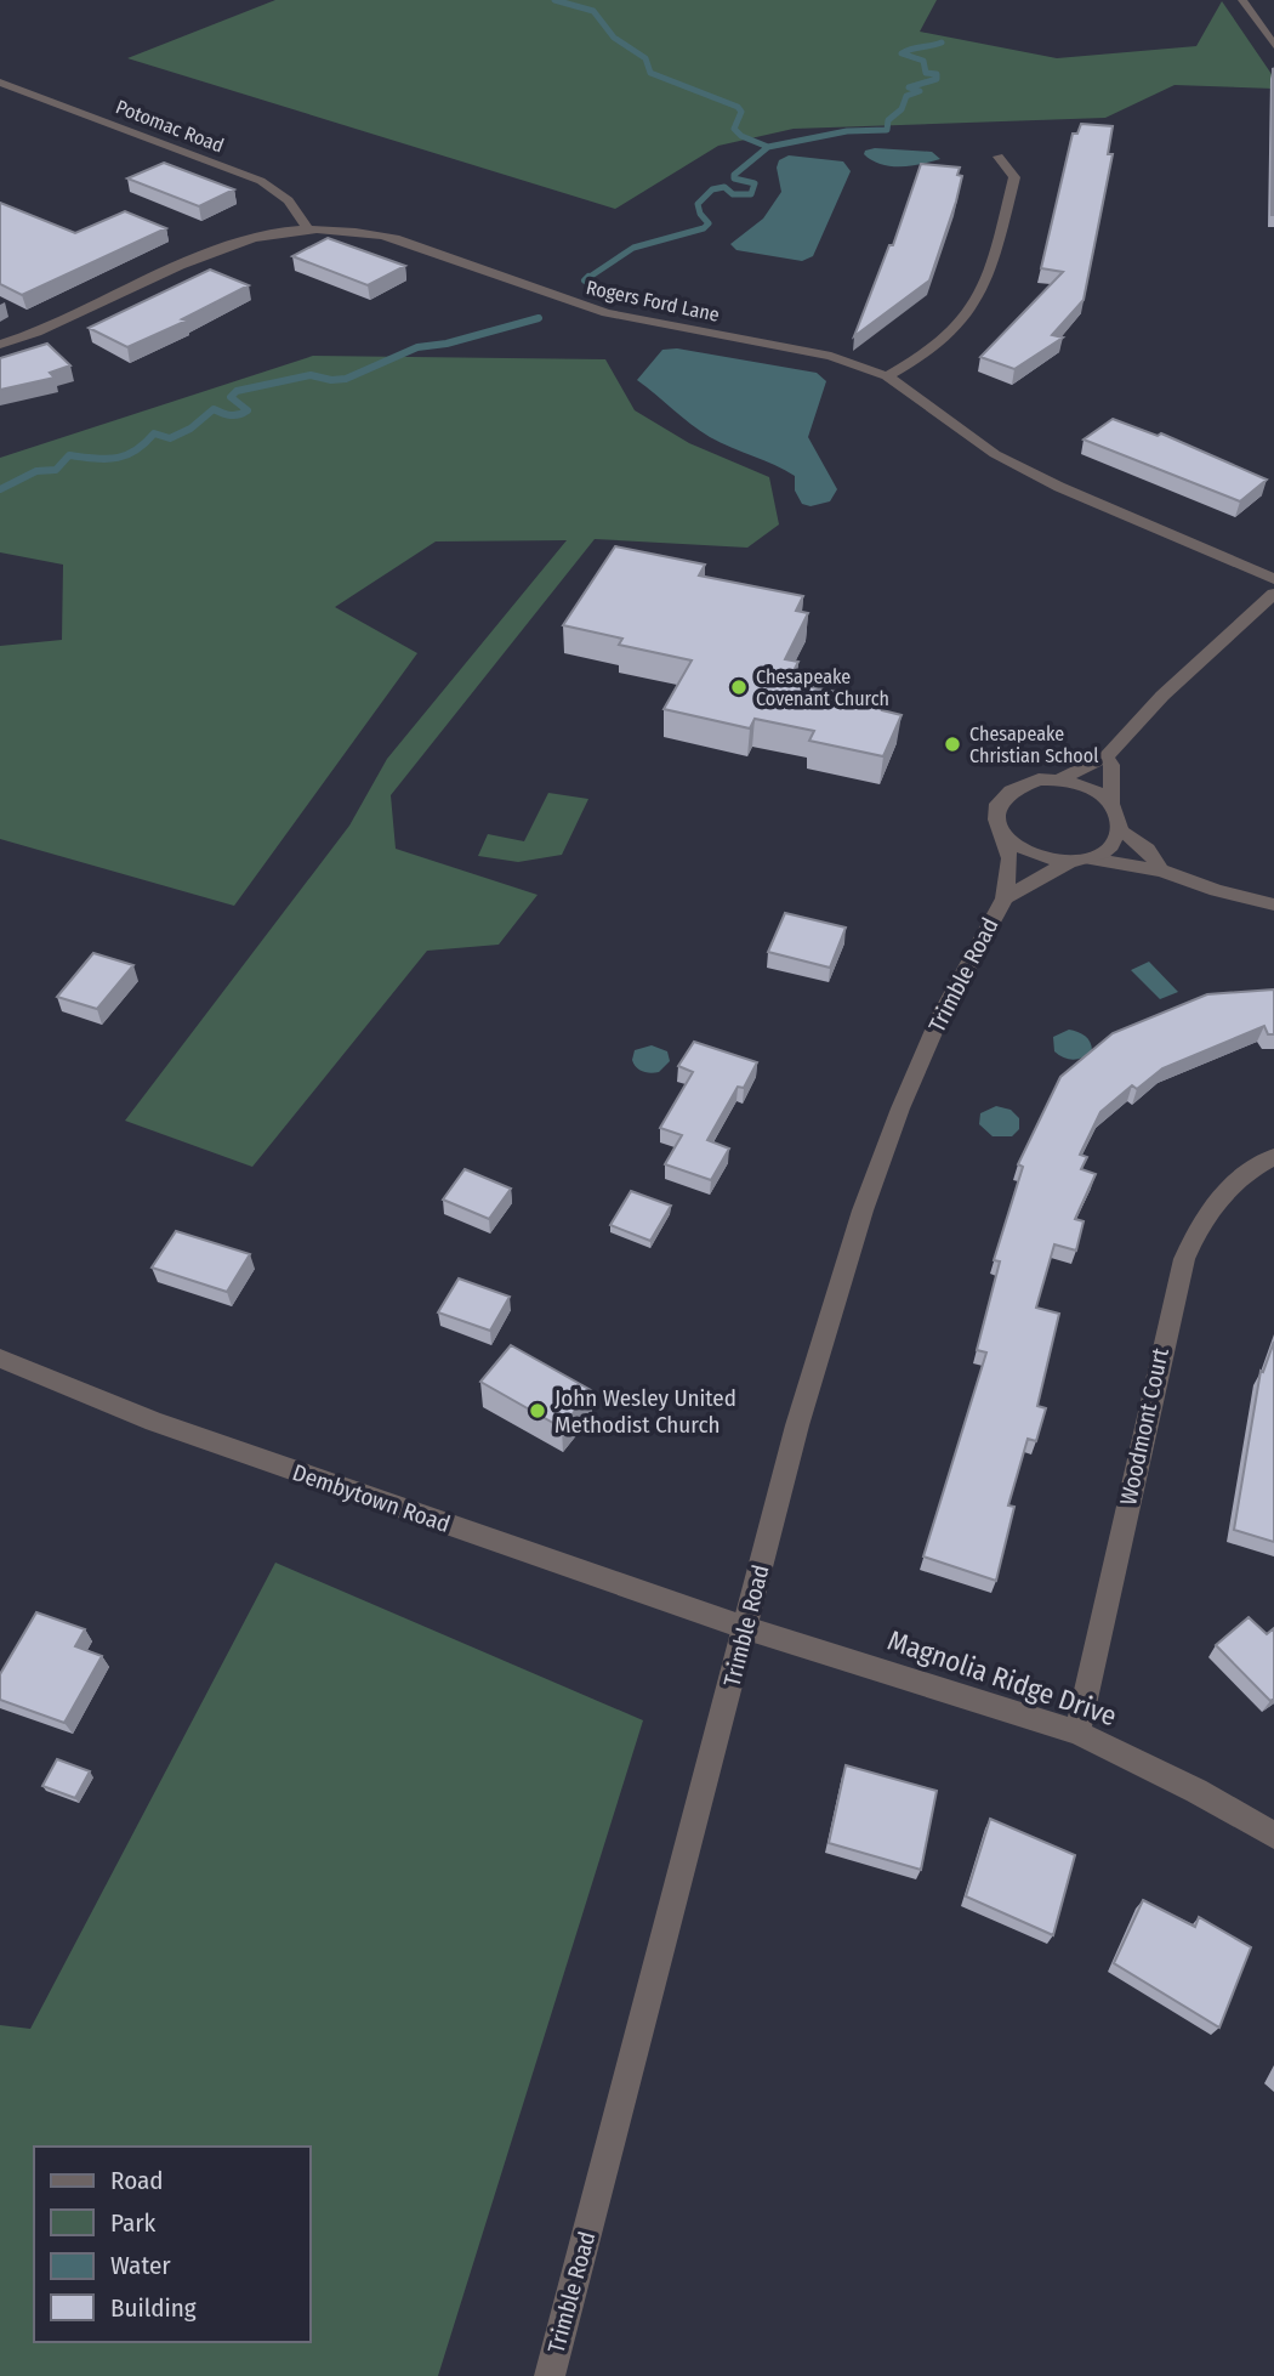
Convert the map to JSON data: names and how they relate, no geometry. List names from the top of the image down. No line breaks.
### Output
{"streets":{"street":["Potomac Road","Rogers Ford Lane","Trimble Road","Woodmont Court","Dembytown Road","Magnolia Ridge Drive"]},"crossings":[["Potomac Road","Rogers Ford Lane"],["Trimble Road","Dembytown Road"],["Trimble Road","Magnolia Ridge Drive"],["Woodmont Court","Magnolia Ridge Drive"],["Dembytown Road","Magnolia Ridge Drive"]],"places":["Chesapeake Covenant Church","Chesapeake Christian School","John Wesley United Methodist Church"],"legend":["Road","Park","Water","Building"]}
